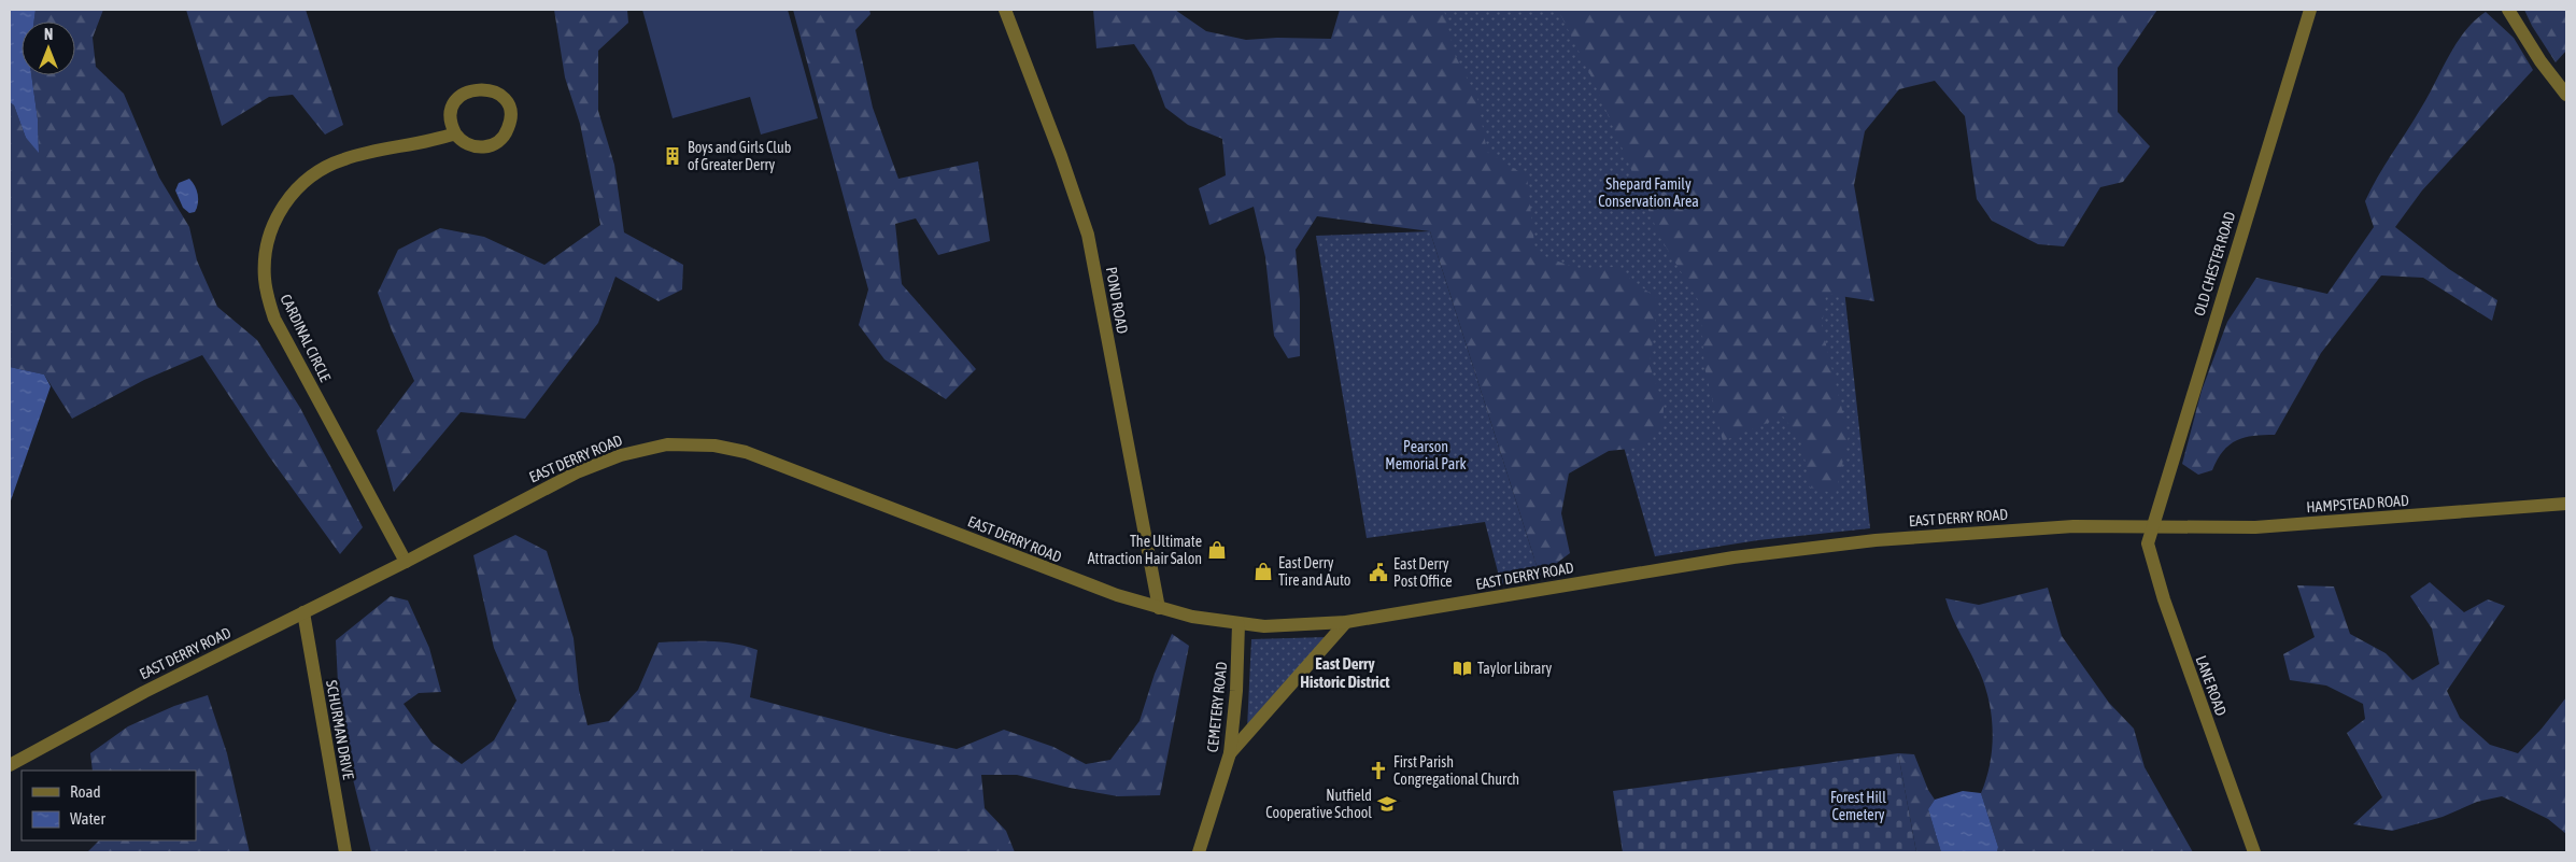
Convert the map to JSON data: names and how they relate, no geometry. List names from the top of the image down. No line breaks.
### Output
{"streets":{"street":["OLD CHESTER ROAD","POND ROAD","CARDINAL CIRCLE","EAST DERRY ROAD","HAMPSTEAD ROAD","LANE ROAD","CEMETERY ROAD","SCHURMAN DRIVE"]},"crossings":[["OLD CHESTER ROAD","EAST DERRY ROAD"],["OLD CHESTER ROAD","HAMPSTEAD ROAD"],["OLD CHESTER ROAD","LANE ROAD"],["POND ROAD","EAST DERRY ROAD"],["CARDINAL CIRCLE","EAST DERRY ROAD"],["EAST DERRY ROAD","HAMPSTEAD ROAD"],["EAST DERRY ROAD","LANE ROAD"],["EAST DERRY ROAD","CEMETERY ROAD"],["EAST DERRY ROAD","SCHURMAN DRIVE"],["HAMPSTEAD ROAD","LANE ROAD"]],"districts":["East Derry Historic District"],"parks":["Shepard Family Conservation Area","Pearson Memorial Park","Forest Hill Cemetery"],"places":{"building":["Boys and Girls Club of Greater Derry"],"shop":["The Ultimate Attraction Hair Salon","East Derry Tire and Auto"],"public building":["East Derry Post Office"],"library":["Taylor Library"],"church":["First Parish Congregational Church"],"school or university":["Nutfield Cooperative School"]},"legend":["Road","Water"],"north":"top"}
